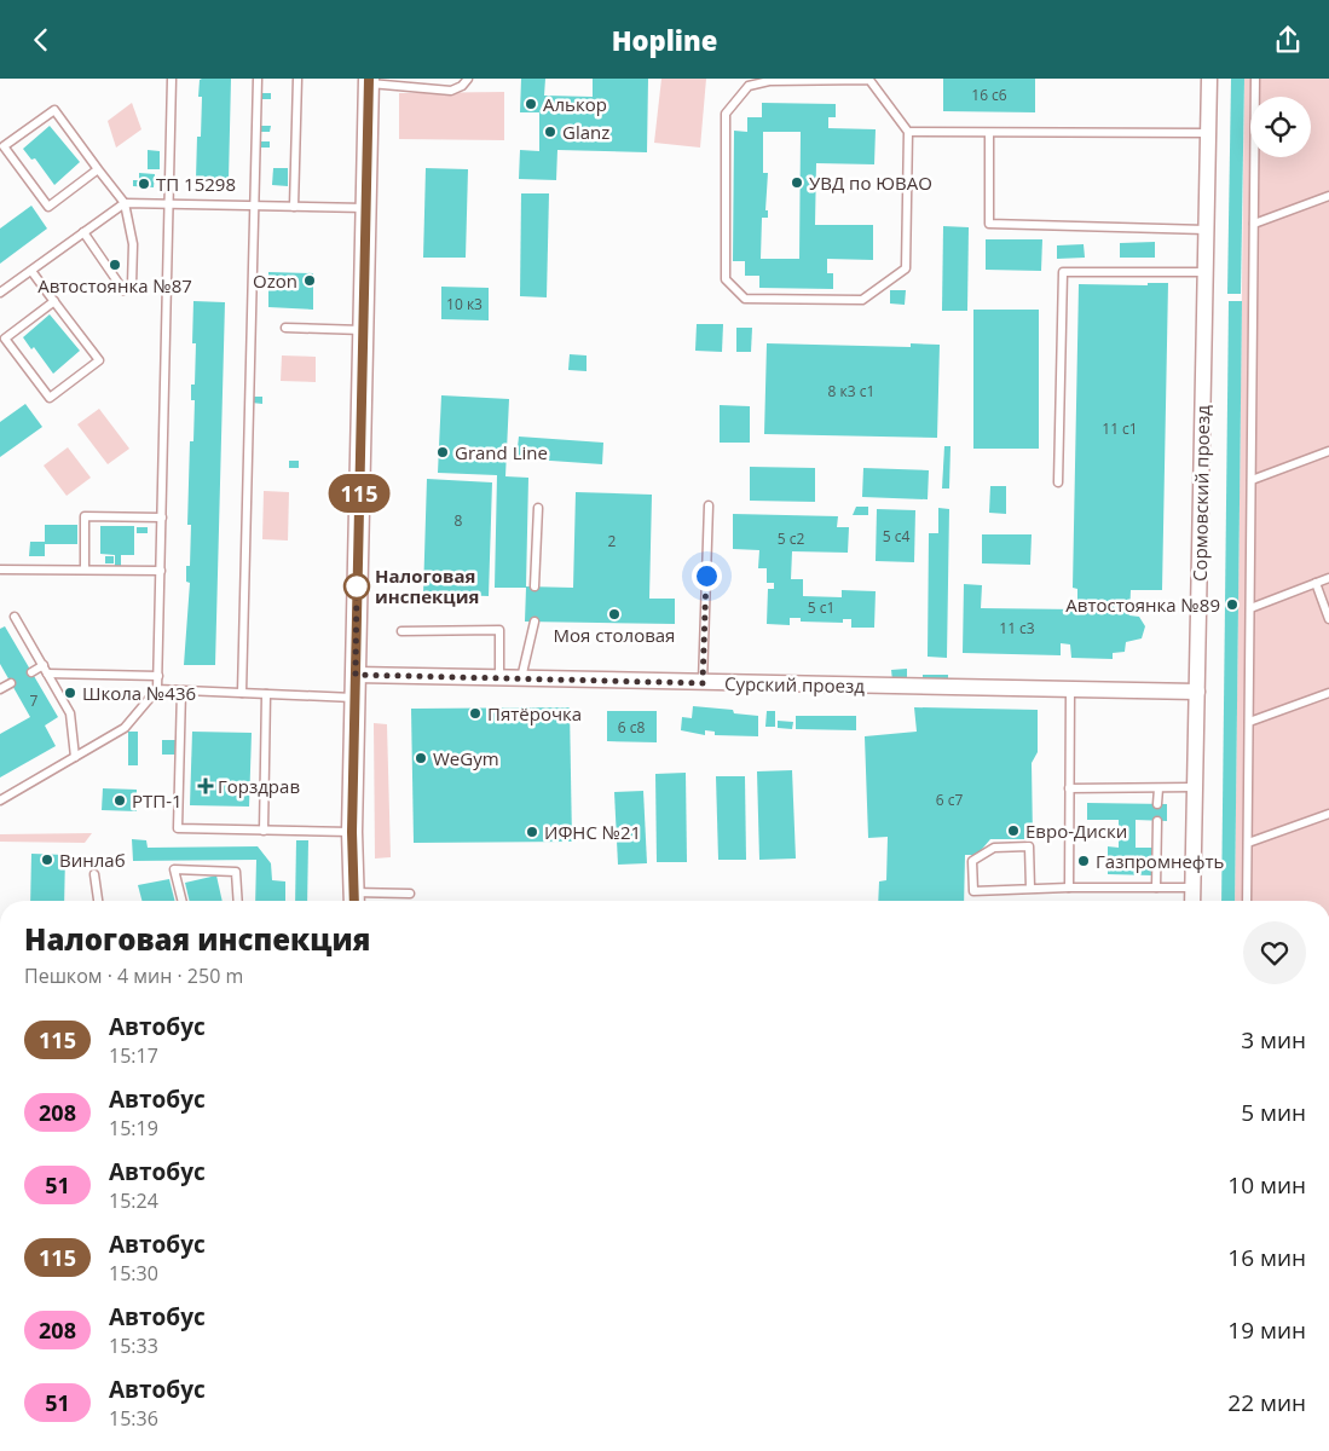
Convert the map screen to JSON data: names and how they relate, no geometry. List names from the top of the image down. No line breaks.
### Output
{"streets":{"street":["Сормовский проезд","Сурский проезд"]},"crossings":[["Сормовский проезд","Сурский проезд"]],"places":{"other":["Алькор","Glanz","УВД по ЮВАО","ТП 15298","Автостоянка №87","Ozon","Grand Line","Налоговая инспекция","Автостоянка №89","Моя столовая","Школа №436","Пятёрочка","WeGym","РТП-1","Евро-Диски","ИФНС №21","Винлаб","Газпромнефть"],"health":["Горздрав"]},"lines":["bus line 115"],"house_numbers":["16 с6","10 к3","8 к3 с1","11 с1","8","5 с4","5 с2","2","5 с1","11 с3","7","6 с8","6 с7"],"page":{"header":"Hopline","on_map":"115","heading":["Налоговая инспекция","Пешком · 4 мин · 250 m"],"list":[{"mark":"115","name":"Автобус","note":"15:17","value":"3 мин"},{"mark":"208","name":"Автобус","note":"15:19","value":"5 мин"},{"mark":"51","name":"Автобус","note":"15:24","value":"10 мин"},{"mark":"115","name":"Автобус","note":"15:30","value":"16 мин"},{"mark":"208","name":"Автобус","note":"15:33","value":"19 мин"},{"mark":"51","name":"Автобус","note":"15:36","value":"22 мин"}]}}
